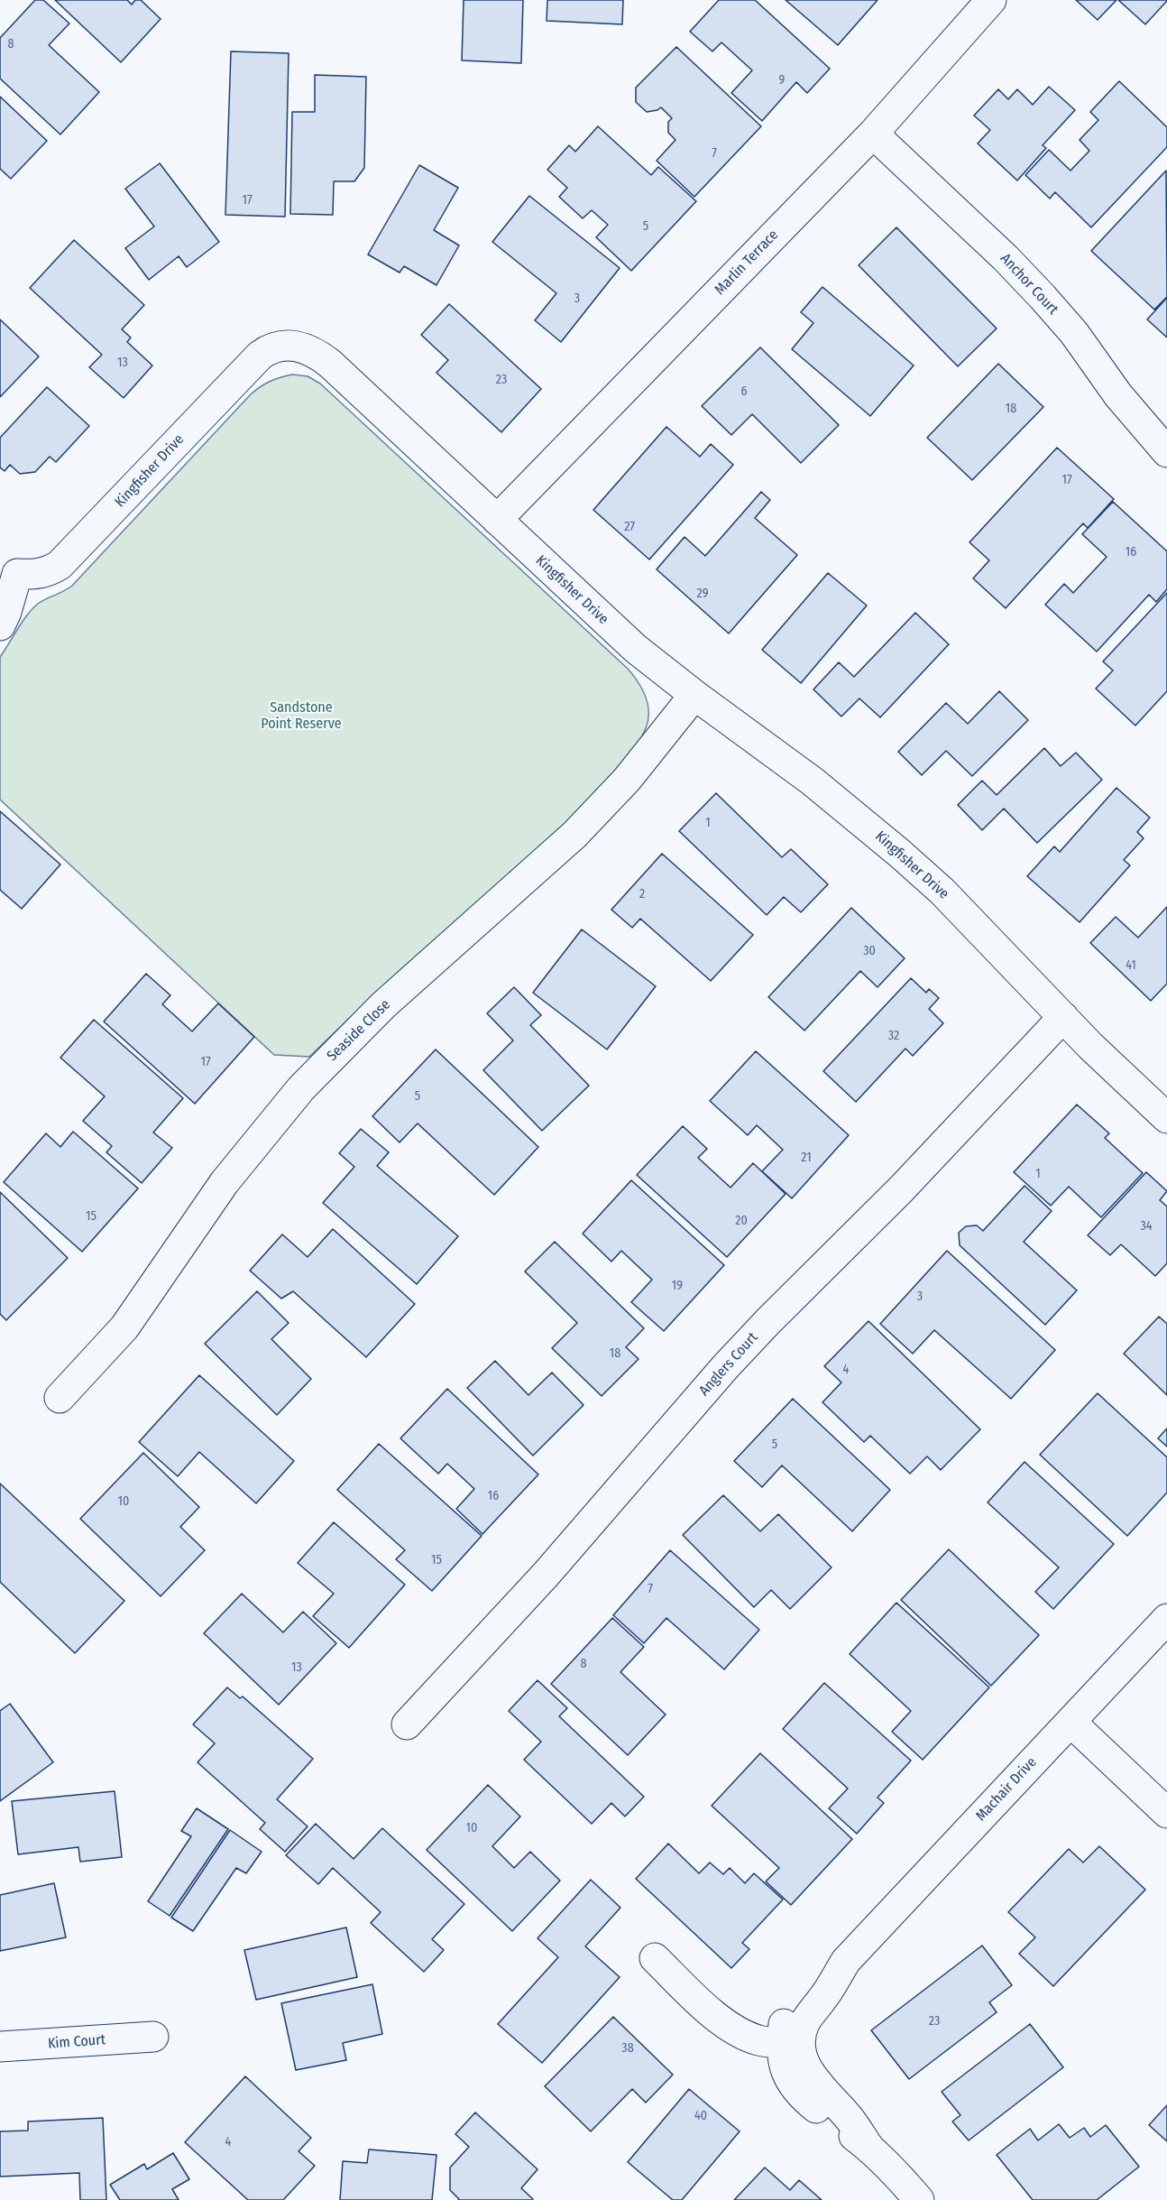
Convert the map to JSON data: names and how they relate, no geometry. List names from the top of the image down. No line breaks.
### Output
{"streets":{"street":["Marlin Terrace","Anchor Court","Kingfisher Drive","Seaside Close","Anglers Court","Machair Drive","Kim Court"]},"crossings":[["Marlin Terrace","Anchor Court"],["Marlin Terrace","Kingfisher Drive"],["Kingfisher Drive","Seaside Close"],["Kingfisher Drive","Anglers Court"]],"parks":["Sandstone Point Reserve"],"house_numbers":["8","9","7","17","5","3","13","23","6","18","17","27","16","29","1","2","30","41","32","17","5","21","1","15","20","34","19","3","18","4","5","16","10","15","7","8","13","10","23","38","40","4"]}
